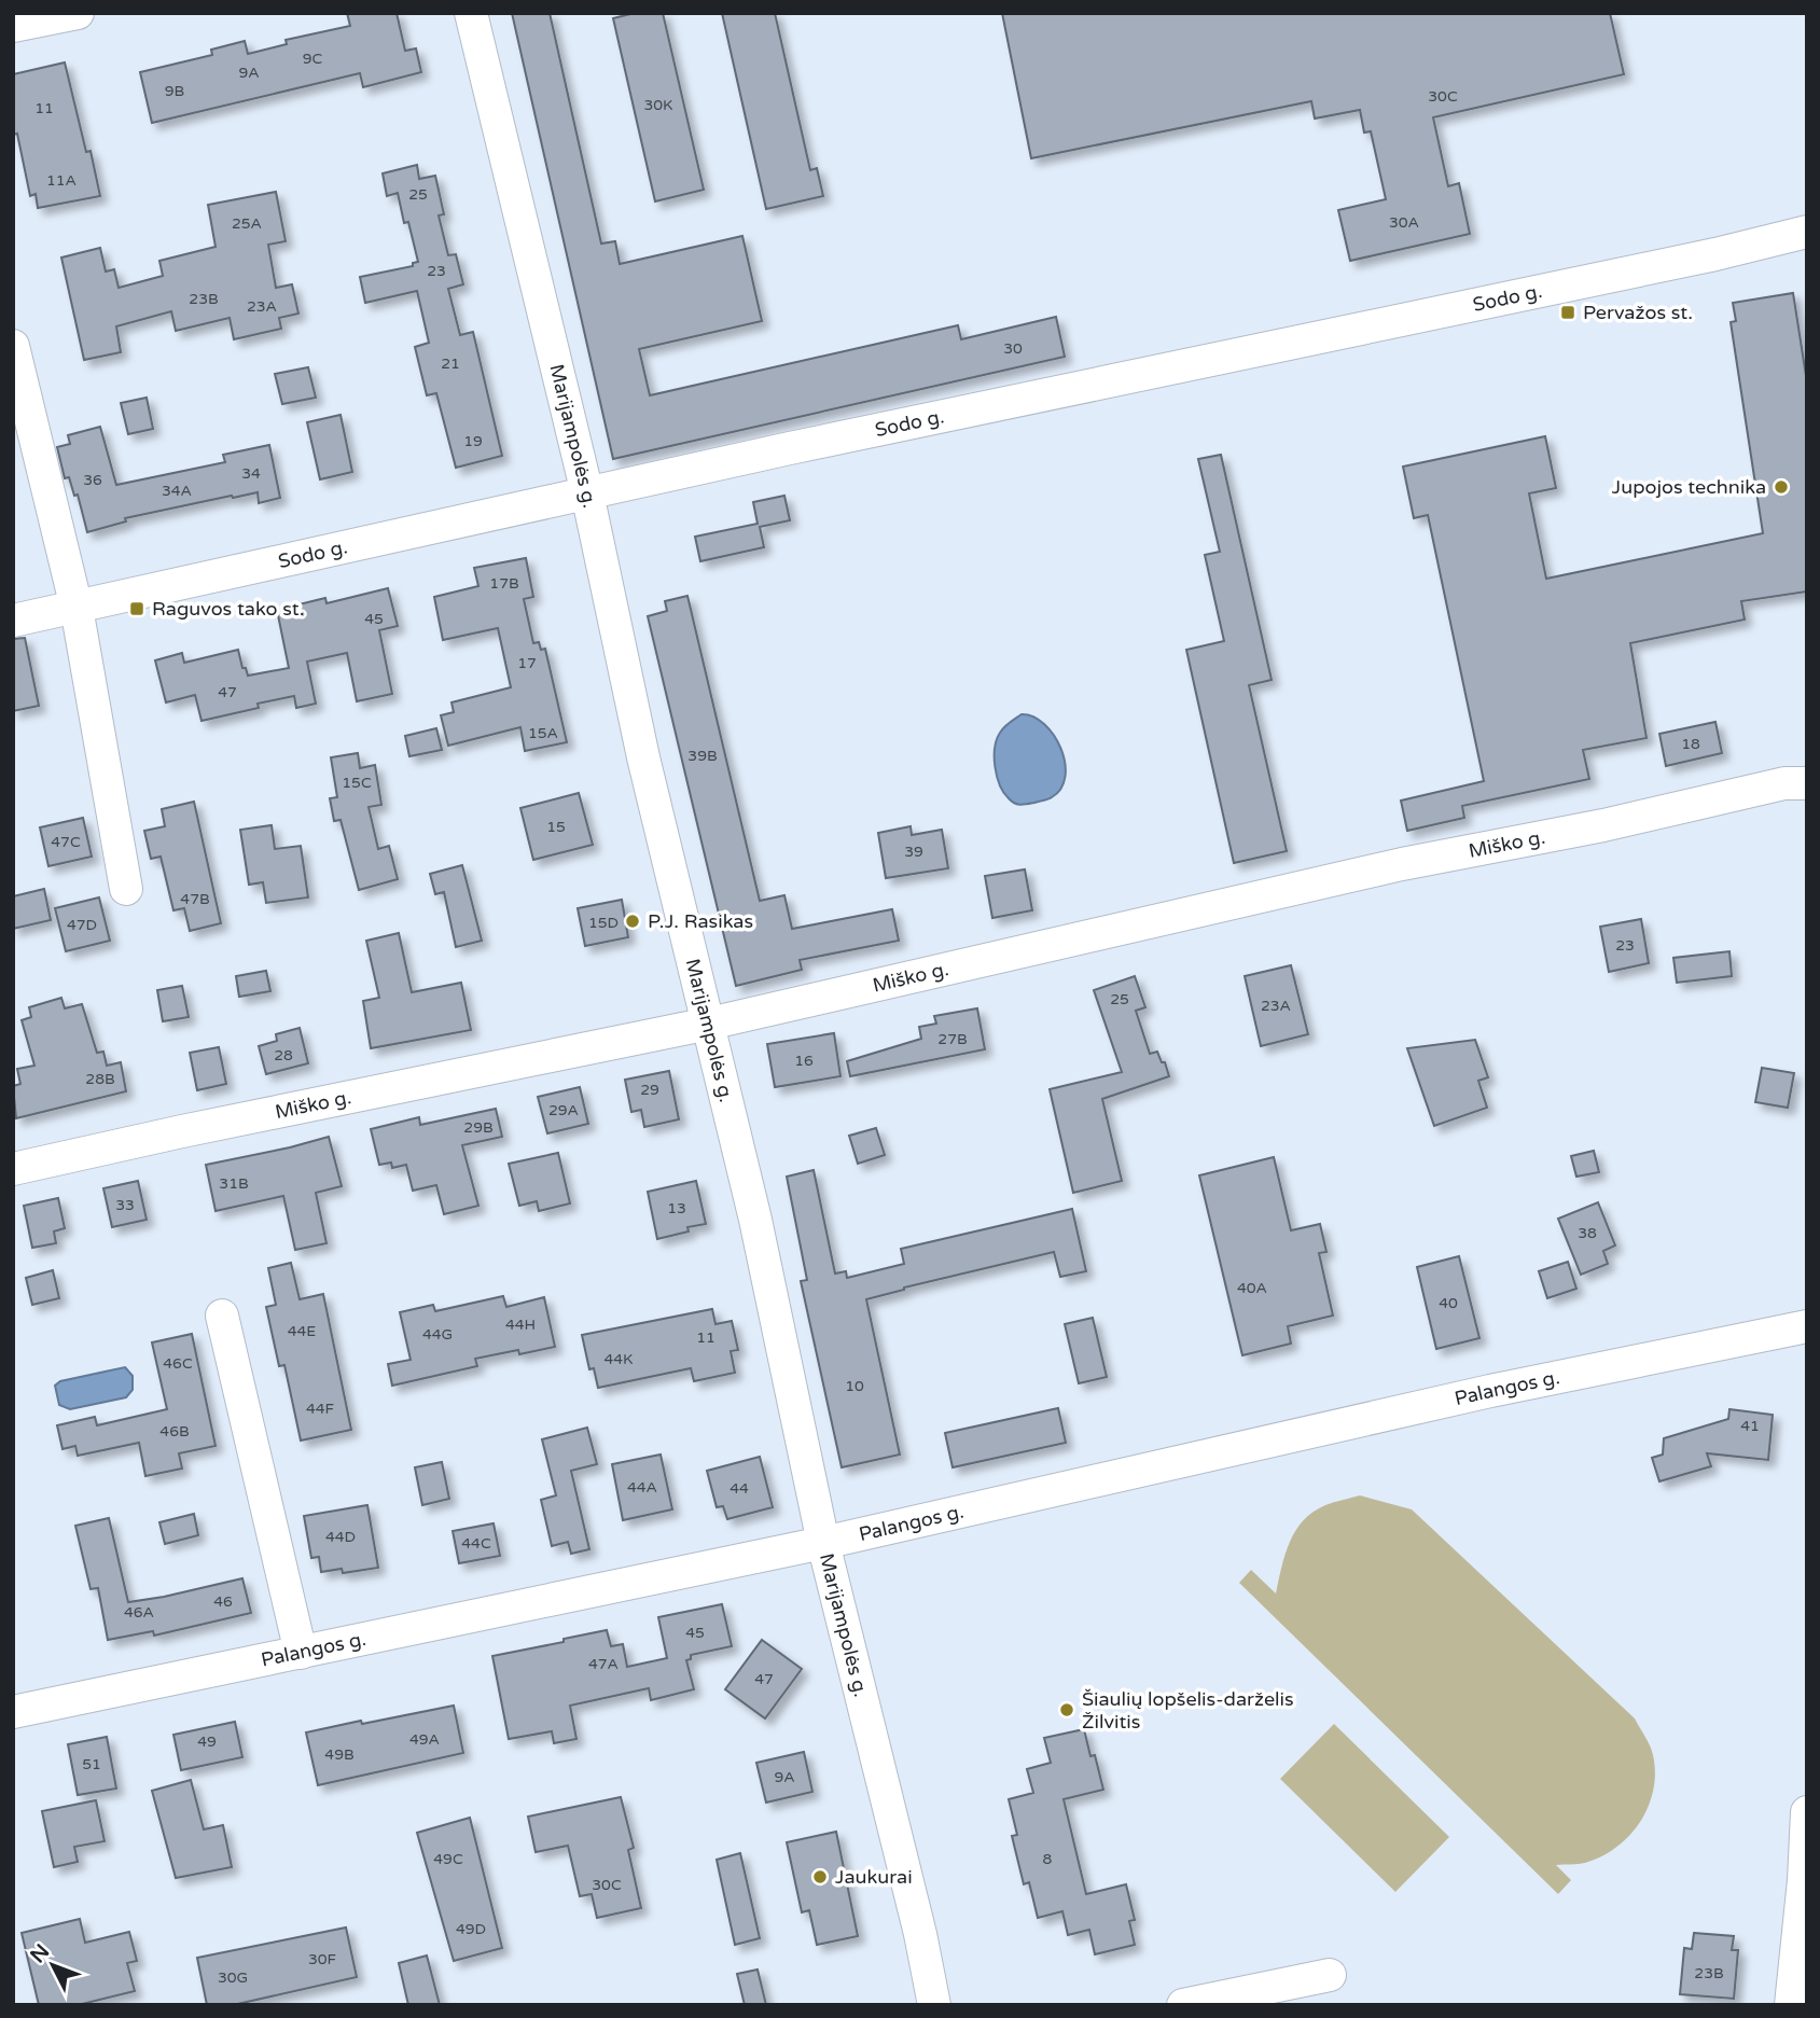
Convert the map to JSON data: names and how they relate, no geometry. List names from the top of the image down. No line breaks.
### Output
{"streets":{"street":["Sodo g.","Marijampolės g.","Miško g.","Palangos g."]},"crossings":[["Sodo g.","Marijampolės g."],["Marijampolės g.","Miško g."],["Marijampolės g.","Palangos g."]],"places":{"transit":["Pervažos st.","Raguvos tako st."],"other":["Jupojos technika","P.J. Rasikas","Šiaulių lopšelis-darželis Žilvitis","Jaukurai"]},"house_numbers":["9C","9A","9B","30C","30K","11","11A","25","30A","25A","23","23B","23A","30","21","19","34","36","34A","17B","45","17","47","15A","18","39B","15C","15","47C","39","47B","15D","47D","23","25","23A","27B","28","16","28B","29","29A","29B","31B","33","13","38","40A","40","44H","44E","44G","11","44K","46C","10","44F","41","46B","44A","44","44D","44C","46","46A","45","47A","47","49A","49","49B","51","9A","49C","8","30C","49D","30F","23B","30G"],"north":"top left"}
